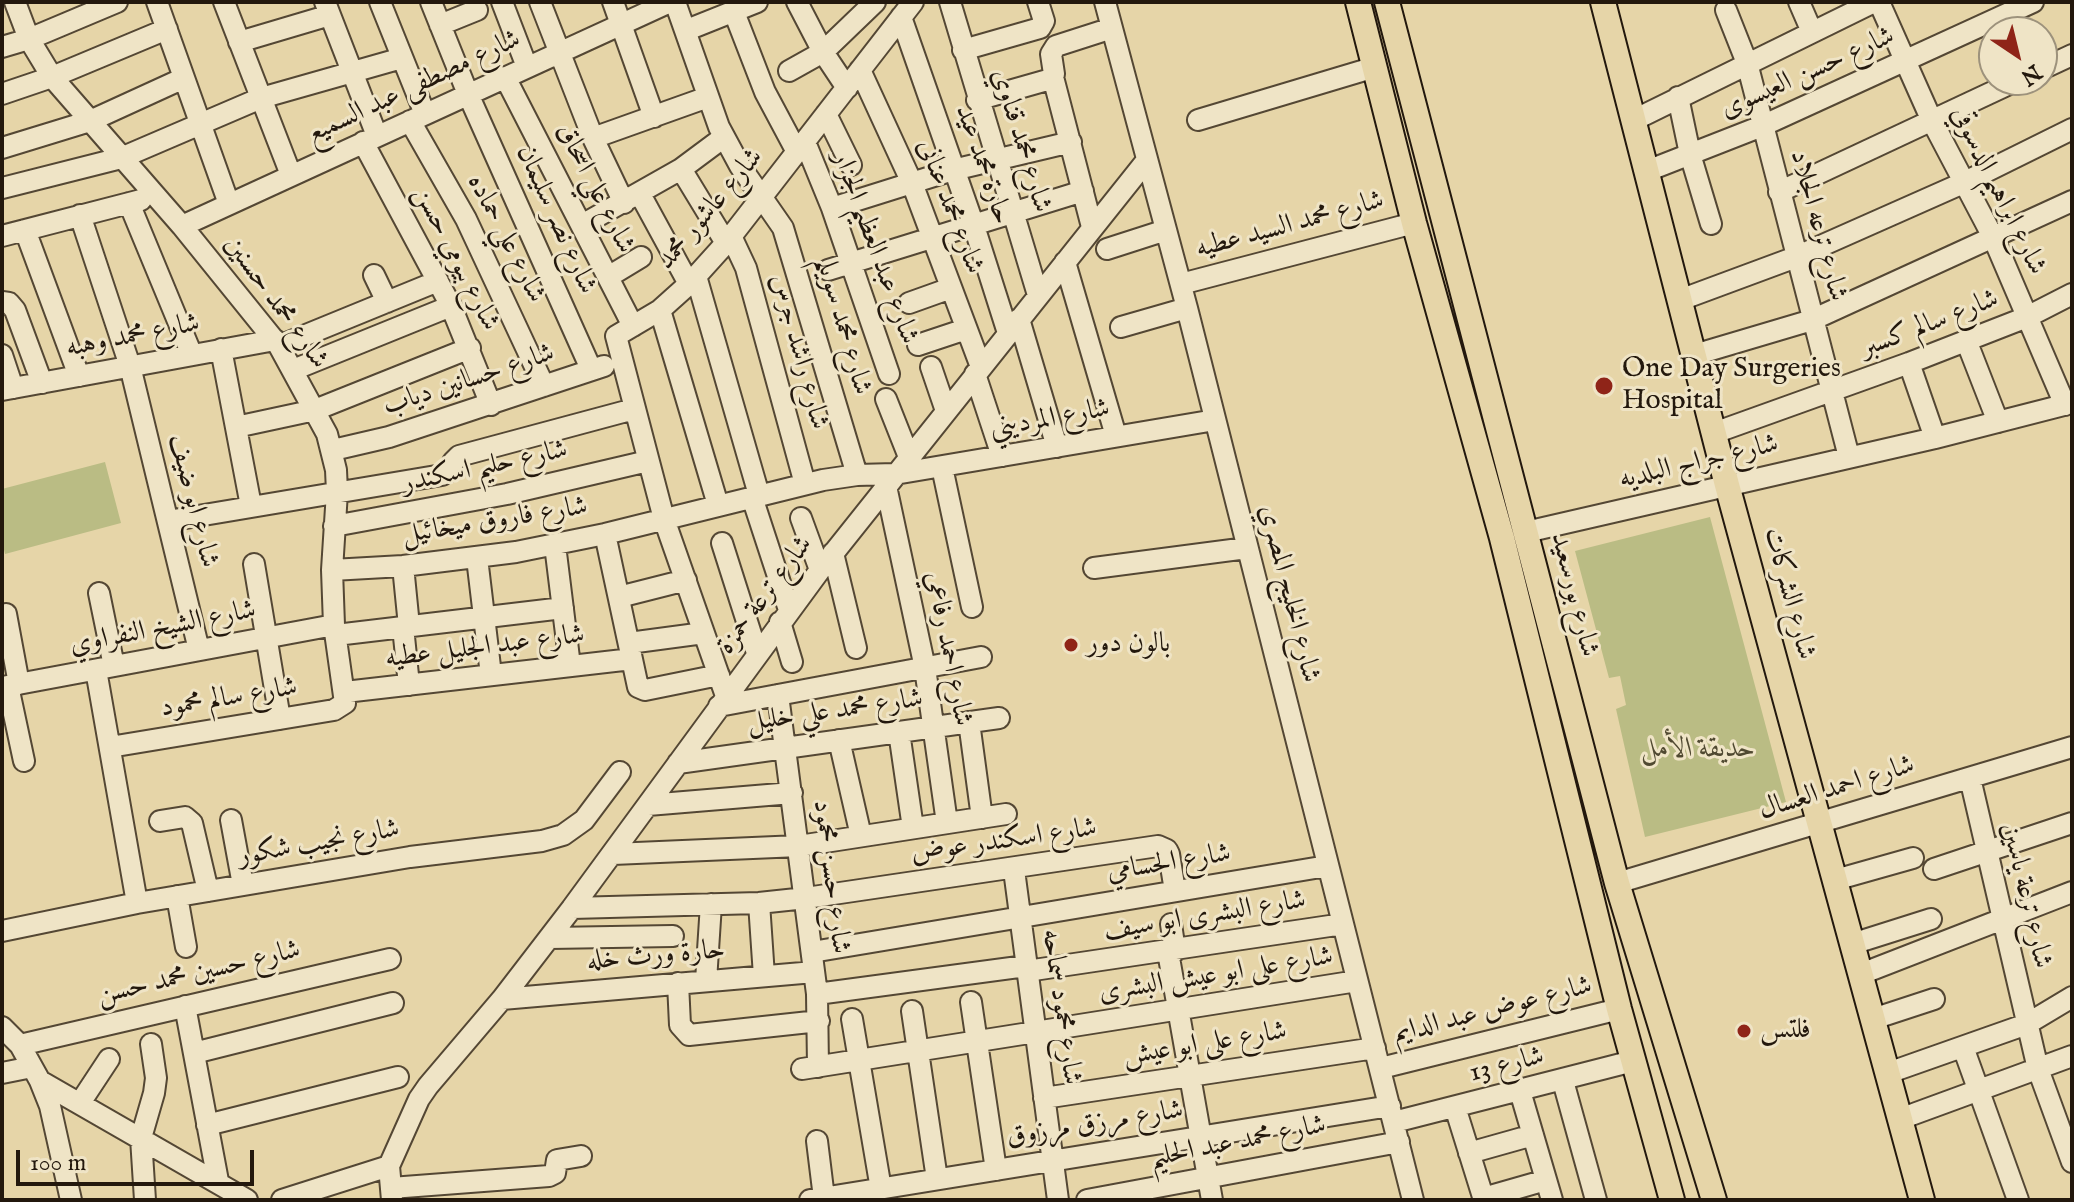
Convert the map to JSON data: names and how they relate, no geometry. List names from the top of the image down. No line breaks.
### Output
{"streets":{"main road":["شارع الشركات","شارع بورسعيد"],"street":["شارع حسن العيسوى","شارع مصطفى عبد السميع","شارع محمد قناوي","حارة محمد عيد","شارع علي اسحاق","شارع ابراهيم الدسوقي","شارع محمد عنانى","شارع عاشور محمد","شارع نصر سليمان","شارع محمد السيد عطيه","شارع ترعه الجلاد","شارع علي حماده","شارع عبد العظيم الجزار","شارع بيومي حسن","شارع محمد حسنين","شارع سالم كسبر","شارع محمد سويلم","شارع محمد وهبه","شارع راشد جرس","شارع حسانين دياب","شارع المرديني","شارع جراج البلديه","شارع حليم اسكندر","شارع ابو ضيف","شارع فاروق ميخائيل","شارع الخليج المصري","شارع ترعة حمزة","شارع الشيخ النفراوي","شارع عبد الجليل عطيه","شارع احمد رفاعي","شارع سالم محمود","شارع محمد علي خليل","شارع احمد العسال","شارع اسكندر عوض","شارع نجيب شكور","شارع الحسامي","شارع حسن محمود","شارع ترعة ياسين","شارع البشرى ابو سيف","حارة ورث خله","شارع حسين محمد حسن","شارع على ابو عيش البشرى","شارع محمود سماحه","شارع عوض عبد الدايم","شارع على ابو عيش","شارع 13","شارع مرزق مرزوق","شارع محمد عبد الحليم"]},"crossings":[["شارع حسن العيسوى","شارع ابراهيم الدسوقي"],["شارع حسن العيسوى","شارع ترعه الجلاد"],["شارع حسن العيسوى","شارع الشركات"],["شارع مصطفى عبد السميع","شارع علي اسحاق"],["شارع مصطفى عبد السميع","شارع نصر سليمان"],["شارع مصطفى عبد السميع","شارع علي حماده"],["شارع مصطفى عبد السميع","شارع بيومي حسن"],["شارع مصطفى عبد السميع","شارع محمد حسنين"],["شارع مصطفى عبد السميع","شارع محمد سويلم"],["شارع محمد قناوي","شارع ترعة حمزة"],["حارة محمد عيد","شارع عاشور محمد"],["حارة محمد عيد","شارع المرديني"],["حارة محمد عيد","شارع ترعة حمزة"],["شارع علي اسحاق","شارع عاشور محمد"],["شارع علي اسحاق","شارع حسانين دياب"],["شارع علي اسحاق","شارع حليم اسكندر"],["شارع علي اسحاق","شارع فاروق ميخائيل"],["شارع علي اسحاق","شارع ترعة حمزة"],["شارع علي اسحاق","شارع عبد الجليل عطيه"],["شارع ابراهيم الدسوقي","شارع سالم كسبر"],["شارع ابراهيم الدسوقي","شارع جراج البلديه"],["شارع محمد عنانى","شارع عاشور محمد"],["شارع محمد عنانى","شارع المرديني"],["شارع محمد عنانى","شارع ترعة حمزة"],["شارع عاشور محمد","شارع عبد العظيم الجزار"],["شارع عاشور محمد","شارع محمد سويلم"],["شارع عاشور محمد","شارع راشد جرس"],["شارع نصر سليمان","شارع حسانين دياب"],["شارع محمد السيد عطيه","شارع الخليج المصري"],["شارع محمد السيد عطيه","شارع بورسعيد"],["شارع ترعه الجلاد","شارع سالم كسبر"],["شارع ترعه الجلاد","شارع جراج البلديه"],["شارع علي حماده","شارع حسانين دياب"],["شارع بيومي حسن","شارع محمد وهبه"],["شارع بيومي حسن","شارع حسانين دياب"],["شارع محمد حسنين","شارع محمد وهبه"],["شارع محمد حسنين","شارع حسانين دياب"],["شارع محمد حسنين","شارع حليم اسكندر"],["شارع محمد حسنين","شارع فاروق ميخائيل"],["شارع محمد حسنين","شارع الشيخ النفراوي"],["شارع محمد حسنين","شارع عبد الجليل عطيه"],["شارع محمد حسنين","شارع سالم محمود"],["شارع سالم كسبر","شارع الشركات"],["شارع محمد سويلم","شارع المرديني"],["شارع محمد وهبه","شارع ابو ضيف"],["شارع راشد جرس","شارع المرديني"],["شارع المرديني","شارع فاروق ميخائيل"],["شارع المرديني","شارع الخليج المصري"],["شارع المرديني","شارع ترعة حمزة"],["شارع المرديني","شارع احمد رفاعي"],["شارع جراج البلديه","شارع الشركات"],["شارع جراج البلديه","شارع بورسعيد"],["شارع ابو ضيف","شارع الشيخ النفراوي"],["شارع الخليج المصري","شارع ترعة حمزة"],["شارع الخليج المصري","شارع الحسامي"],["شارع الخليج المصري","شارع البشرى ابو سيف"],["شارع الخليج المصري","شارع على ابو عيش البشرى"],["شارع الخليج المصري","شارع عوض عبد الدايم"],["شارع الخليج المصري","شارع على ابو عيش"],["شارع الخليج المصري","شارع 13"],["شارع الخليج المصري","شارع مرزق مرزوق"],["شارع الخليج المصري","شارع محمد عبد الحليم"],["شارع الشركات","شارع احمد العسال"],["شارع بورسعيد","شارع احمد العسال"],["شارع بورسعيد","شارع عوض عبد الدايم"],["شارع بورسعيد","شارع 13"],["شارع ترعة حمزة","شارع احمد رفاعي"],["شارع ترعة حمزة","شارع محمد علي خليل"],["شارع ترعة حمزة","شارع اسكندر عوض"],["شارع ترعة حمزة","حارة ورث خله"],["شارع عبد الجليل عطيه","شارع سالم محمود"],["شارع احمد رفاعي","شارع محمد علي خليل"],["شارع محمد علي خليل","شارع حسن محمود"],["شارع احمد العسال","شارع ترعة ياسين"],["شارع اسكندر عوض","شارع الحسامي"],["شارع اسكندر عوض","شارع حسن محمود"],["شارع اسكندر عوض","شارع محمود سماحه"],["شارع الحسامي","شارع حسن محمود"],["شارع الحسامي","حارة ورث خله"],["شارع الحسامي","شارع محمود سماحه"],["شارع حسن محمود","شارع البشرى ابو سيف"],["شارع حسن محمود","حارة ورث خله"],["شارع حسن محمود","شارع على ابو عيش البشرى"],["شارع البشرى ابو سيف","شارع محمود سماحه"],["شارع على ابو عيش البشرى","شارع محمود سماحه"],["شارع محمود سماحه","شارع على ابو عيش"],["شارع محمود سماحه","شارع مرزق مرزوق"],["شارع 13","شارع مرزق مرزوق"],["شارع 13","شارع محمد عبد الحليم"],["شارع مرزق مرزوق","شارع محمد عبد الحليم"]],"parks":["حديقة الأمل"],"places":["One Day Surgeries Hospital","بالون دور","فلتس"],"scale_bar":"100 m","north":"bottom right"}
